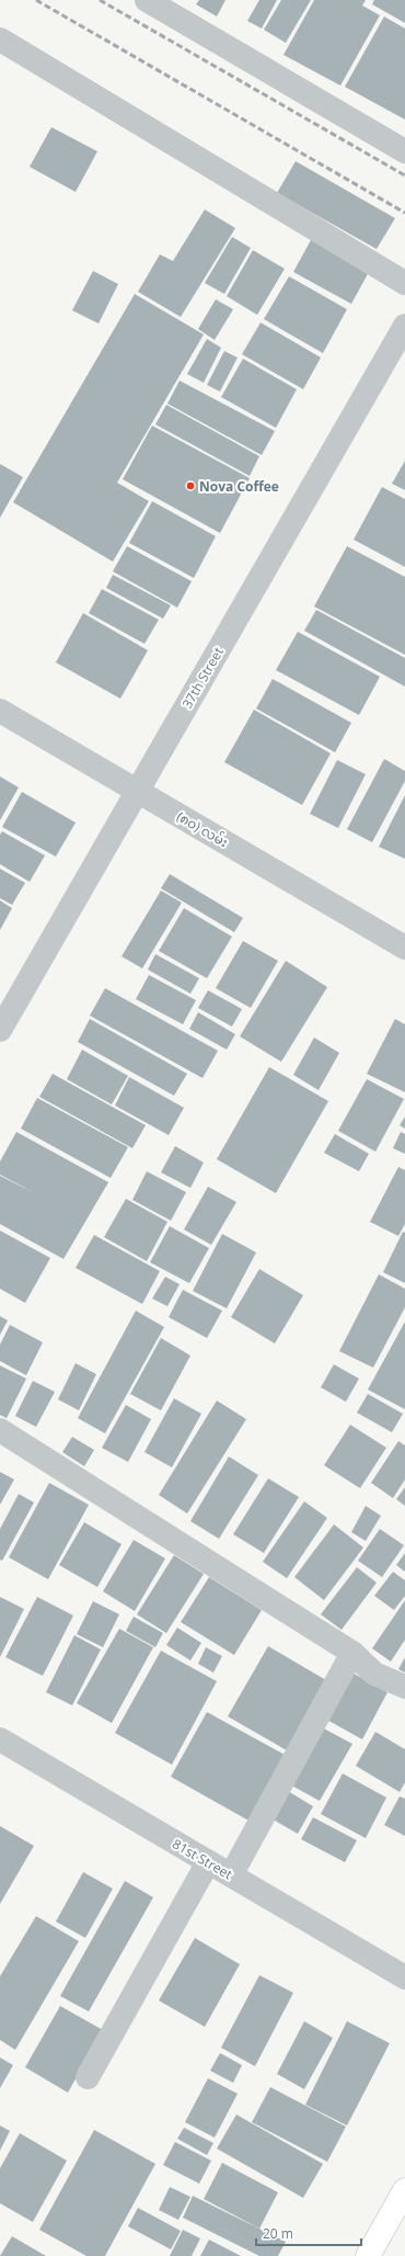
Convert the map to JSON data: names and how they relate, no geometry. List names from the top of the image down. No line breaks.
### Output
{"streets":{"street":["37th Street","(၈၀) လမ်း","81st Street"]},"crossings":[["37th Street","(၈၀) လမ်း"]],"places":["Nova Coffee"],"scale_bar":"20 m"}
